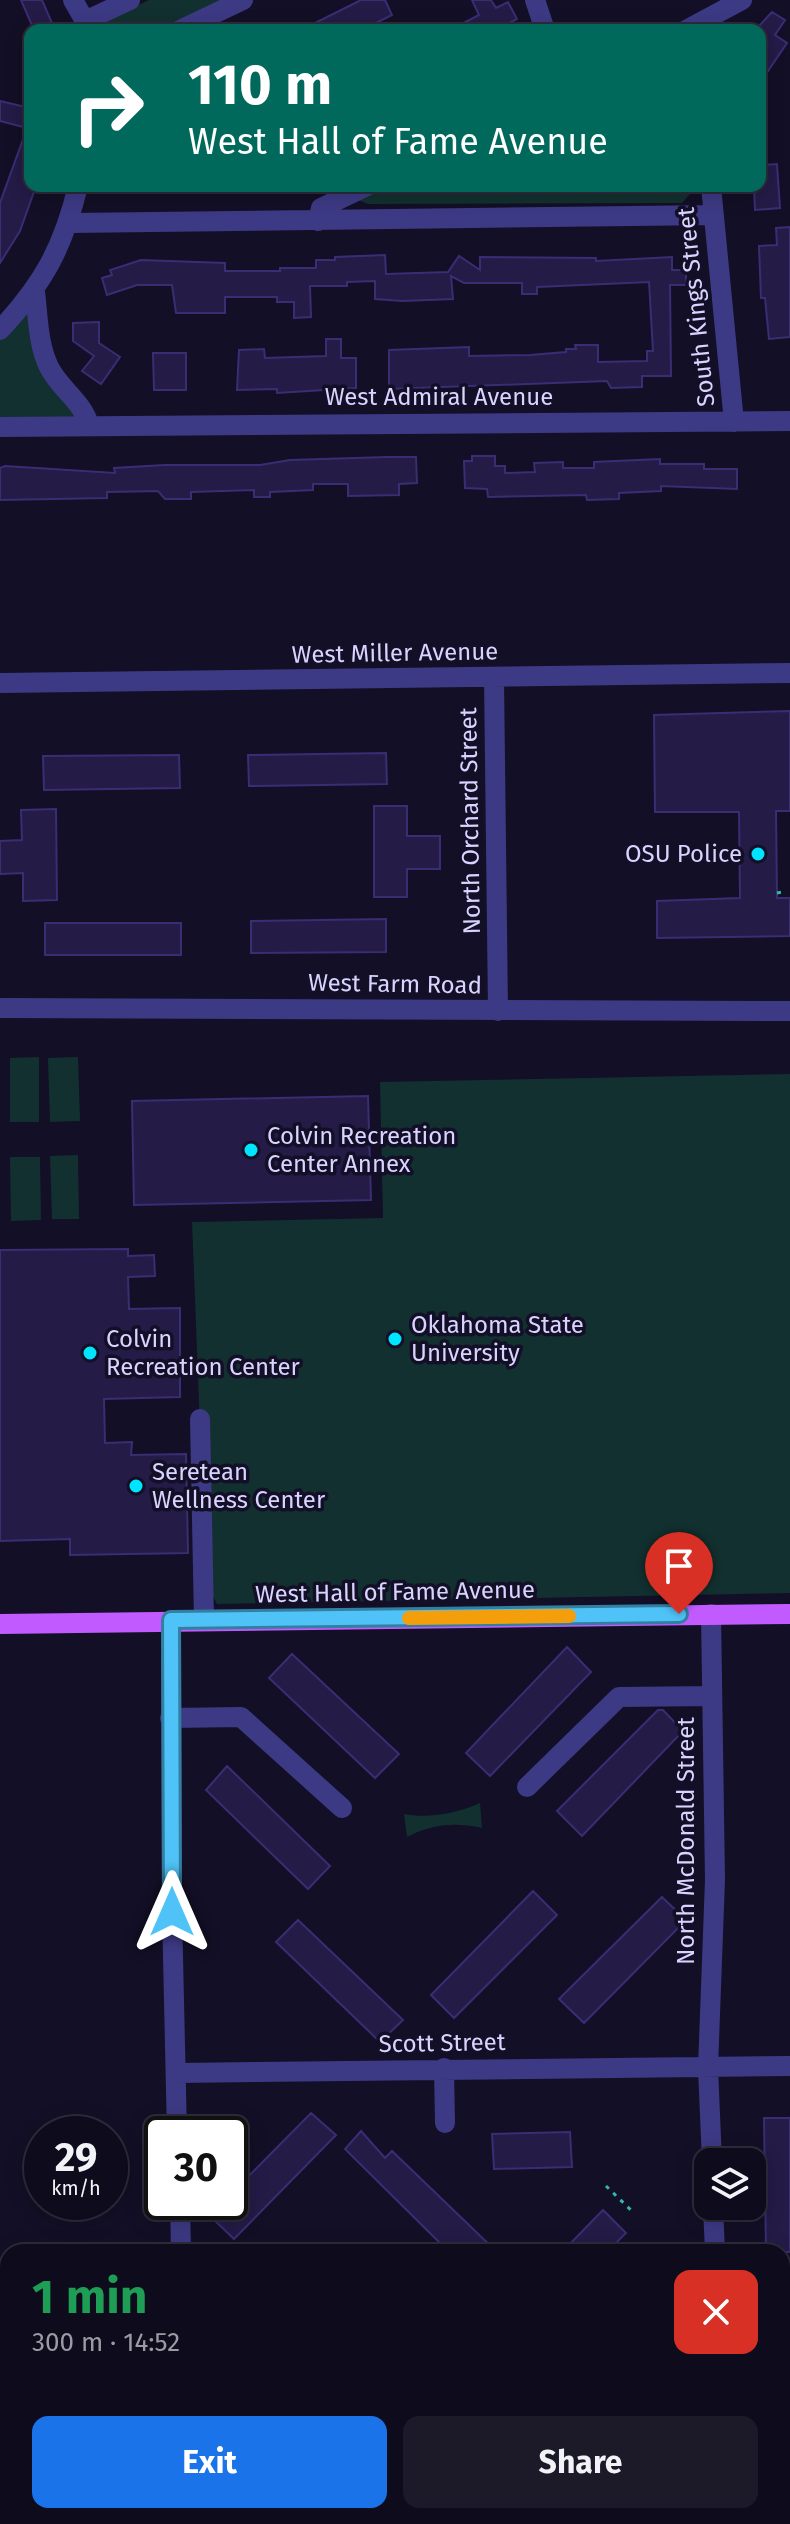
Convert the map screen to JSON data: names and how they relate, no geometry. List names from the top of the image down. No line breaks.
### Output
{"streets":{"main road":["West Hall of Fame Avenue"],"street":["South Kings Street","West Admiral Avenue","West Miller Avenue","North Orchard Street","West Farm Road","North McDonald Street","Scott Street"]},"crossings":[["South Kings Street","West Admiral Avenue"],["West Miller Avenue","North Orchard Street"],["North Orchard Street","West Farm Road"],["West Hall of Fame Avenue","North McDonald Street"],["North McDonald Street","Scott Street"]],"places":["OSU Police","Colvin Recreation Center Annex","Oklahoma State University","Colvin Recreation Center","Seretean Wellness Center"],"page":{"turn":["110 m","West Hall of Fame Avenue"],"speed":"29 km/h","limit":"30","heading":["1 min","300 m · 14:52"],"buttons":["Exit","Share"]}}
